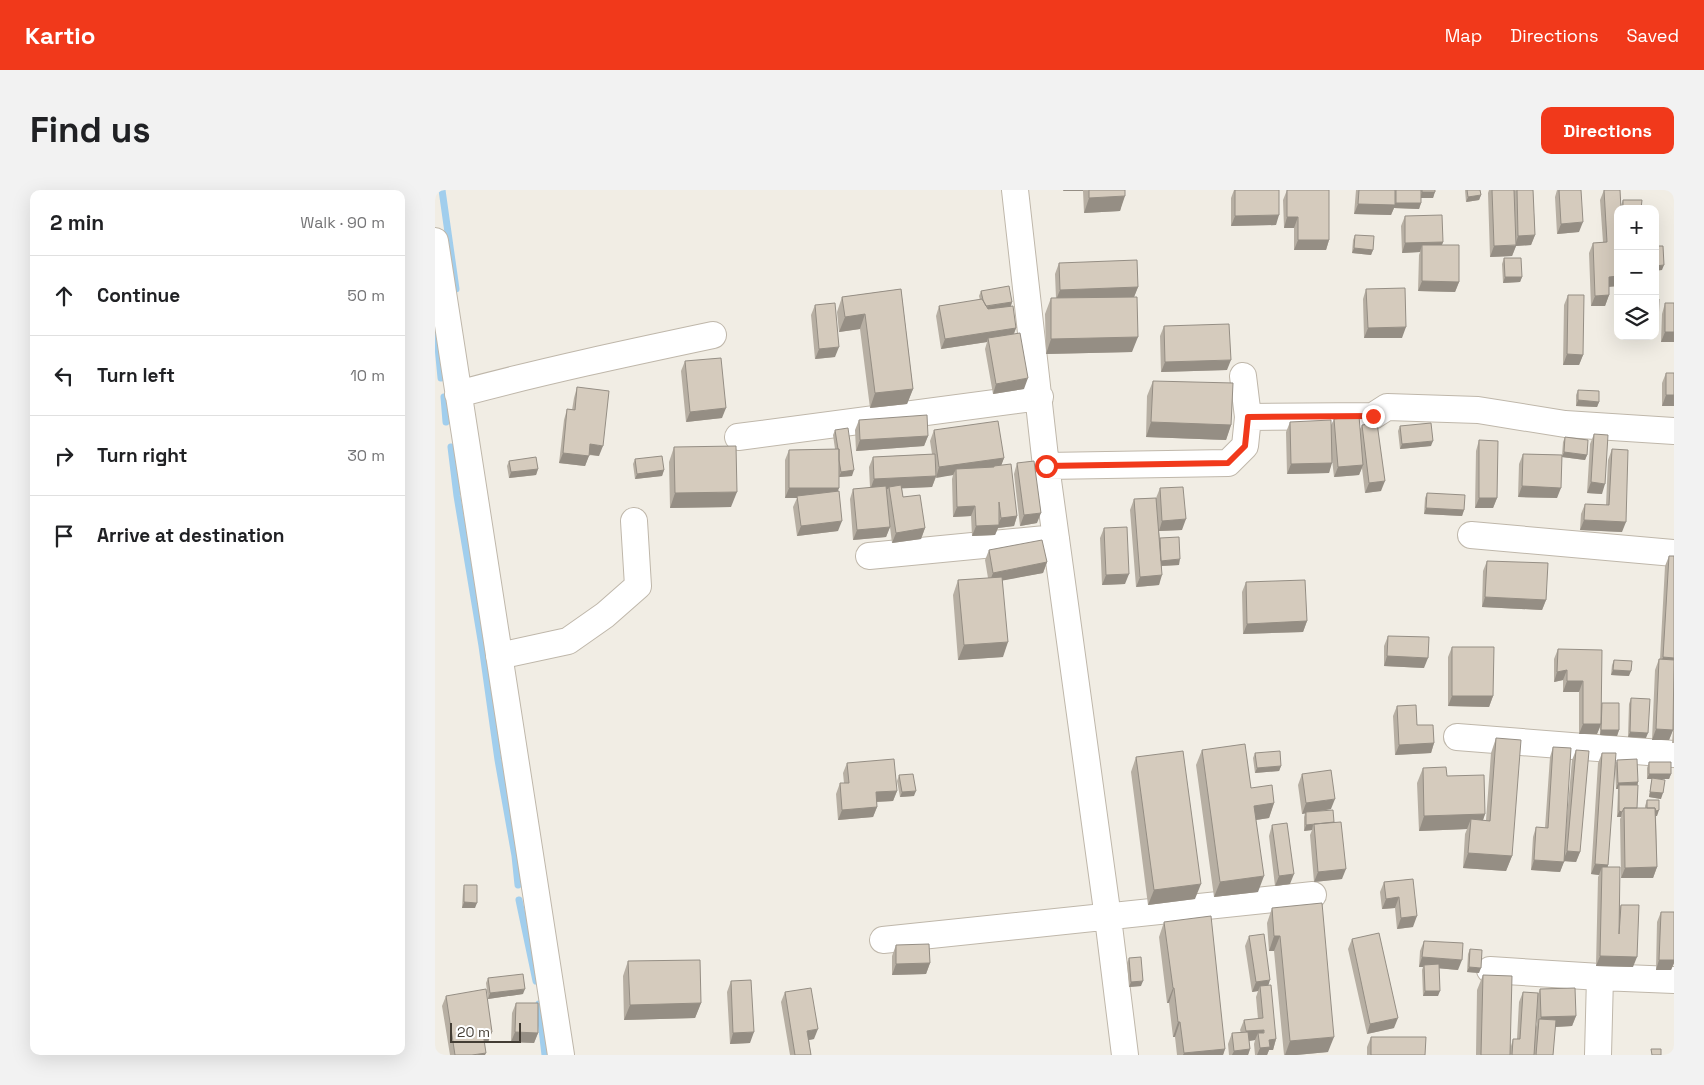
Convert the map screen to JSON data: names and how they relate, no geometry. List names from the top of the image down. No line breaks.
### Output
{"scale_bar":"20 m","page":{"header":"Kartio","nav":["Map","Directions","Saved"],"buttons":"Directions","title":"Find us","heading":["2 min","Walk · 90 m"],"map_buttons":["+","−"],"list":[["Continue","50 m"],["Turn left","10 m"],["Turn right","30 m"],"Arrive at destination"],"scale":"20 m"}}
